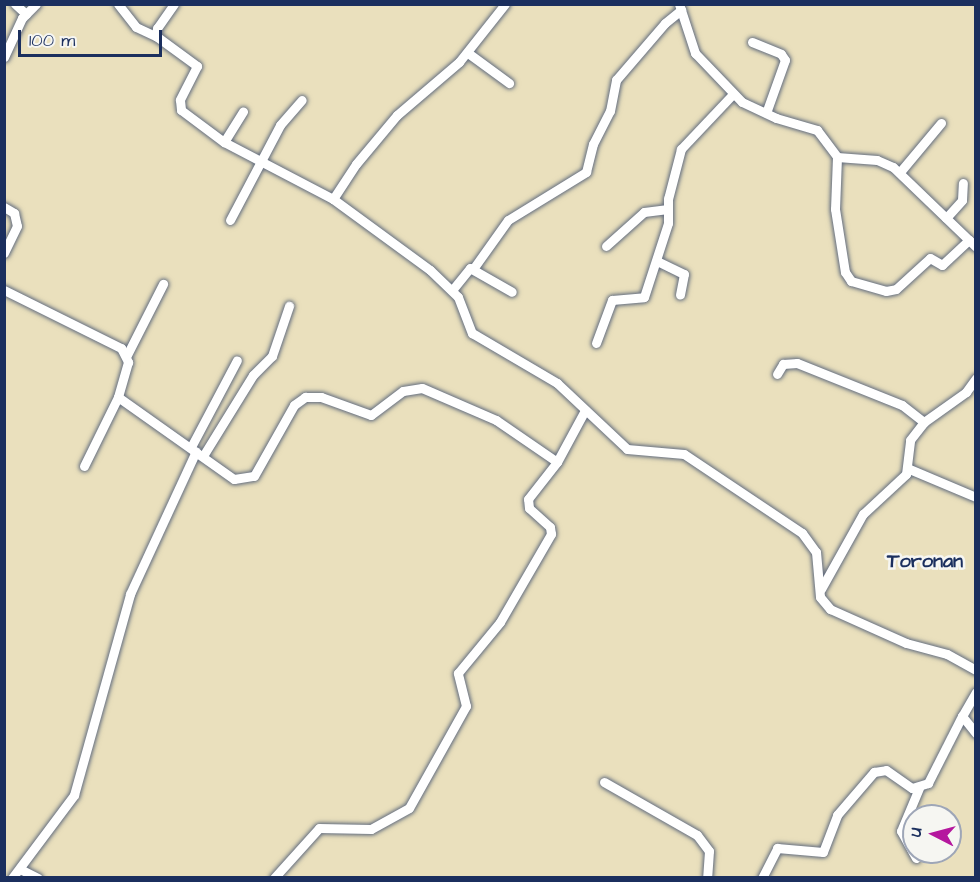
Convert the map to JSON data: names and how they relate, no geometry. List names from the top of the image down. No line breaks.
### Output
{"districts":["Toronan"],"scale_bar":"100 m","north":"left"}
